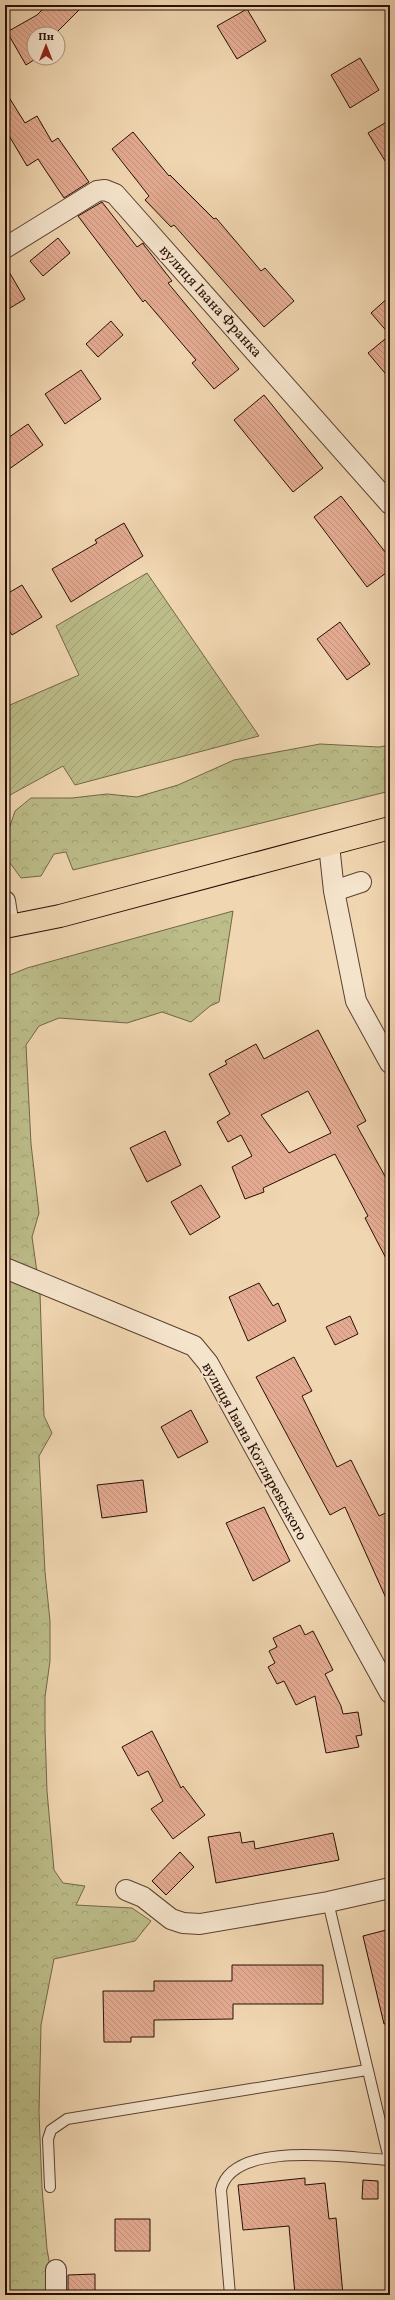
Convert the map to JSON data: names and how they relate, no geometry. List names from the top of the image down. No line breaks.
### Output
{"streets":{"street":["вулиця Івана Франка","вулиця Івана Котляревського"]},"north":"top"}
